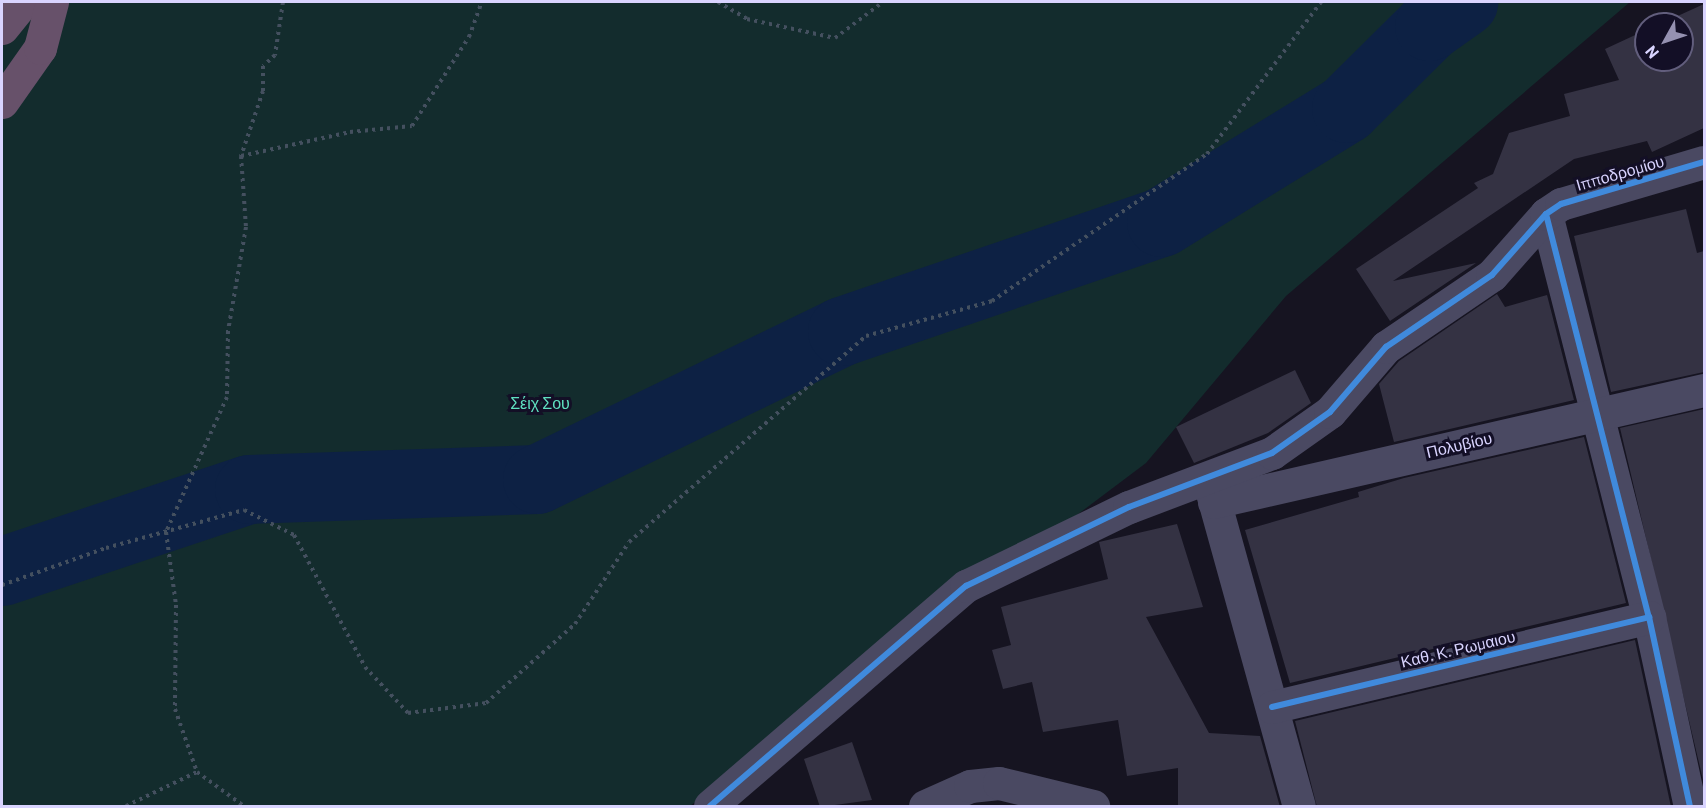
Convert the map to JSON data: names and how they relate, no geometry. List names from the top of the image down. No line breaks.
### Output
{"streets":{"street":["Ιπποδρομίου","Πολυβίου","Καθ. Κ. Ρωμαιου"]},"parks":["Σέιχ Σου"],"north":"bottom left"}
